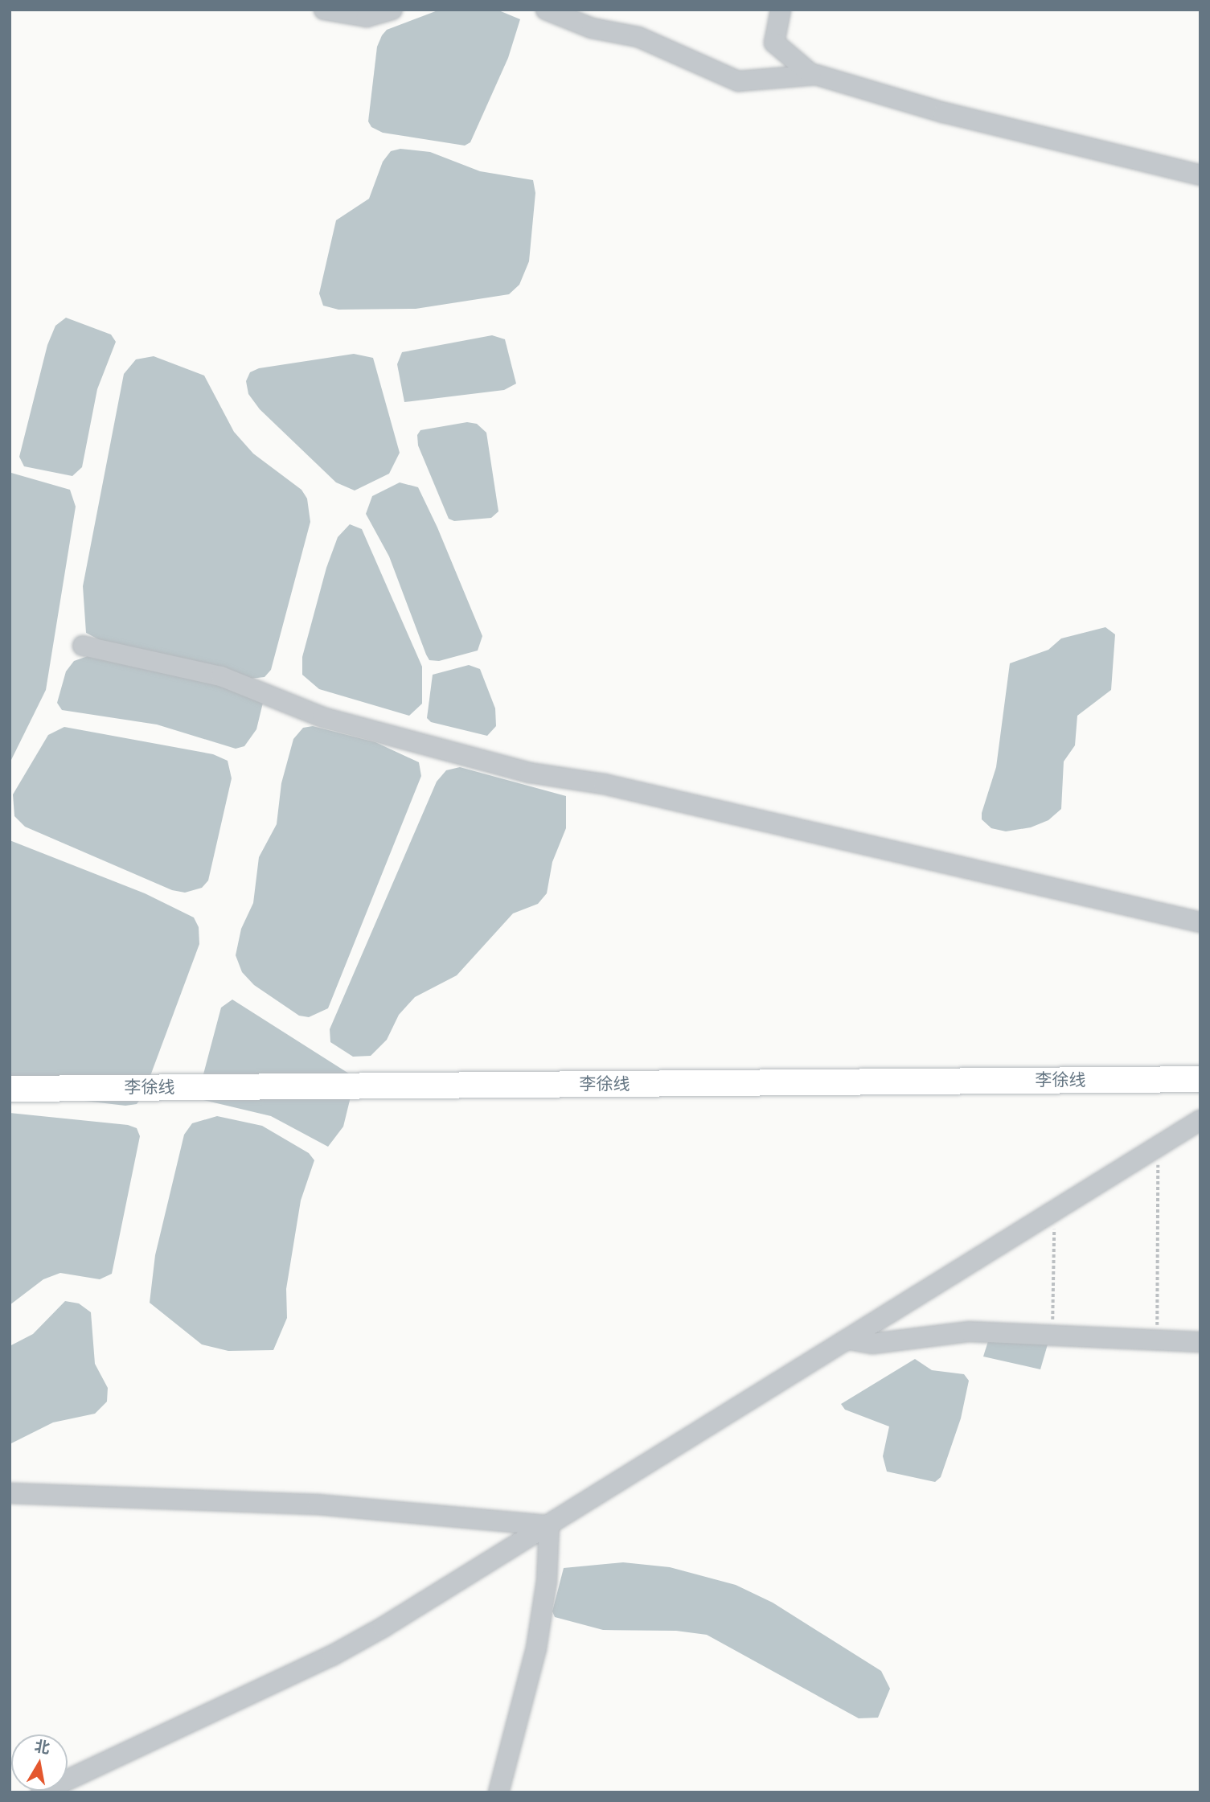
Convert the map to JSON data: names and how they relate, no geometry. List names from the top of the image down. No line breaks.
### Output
{"streets":{"main road":["李徐线"]},"north":"top"}
